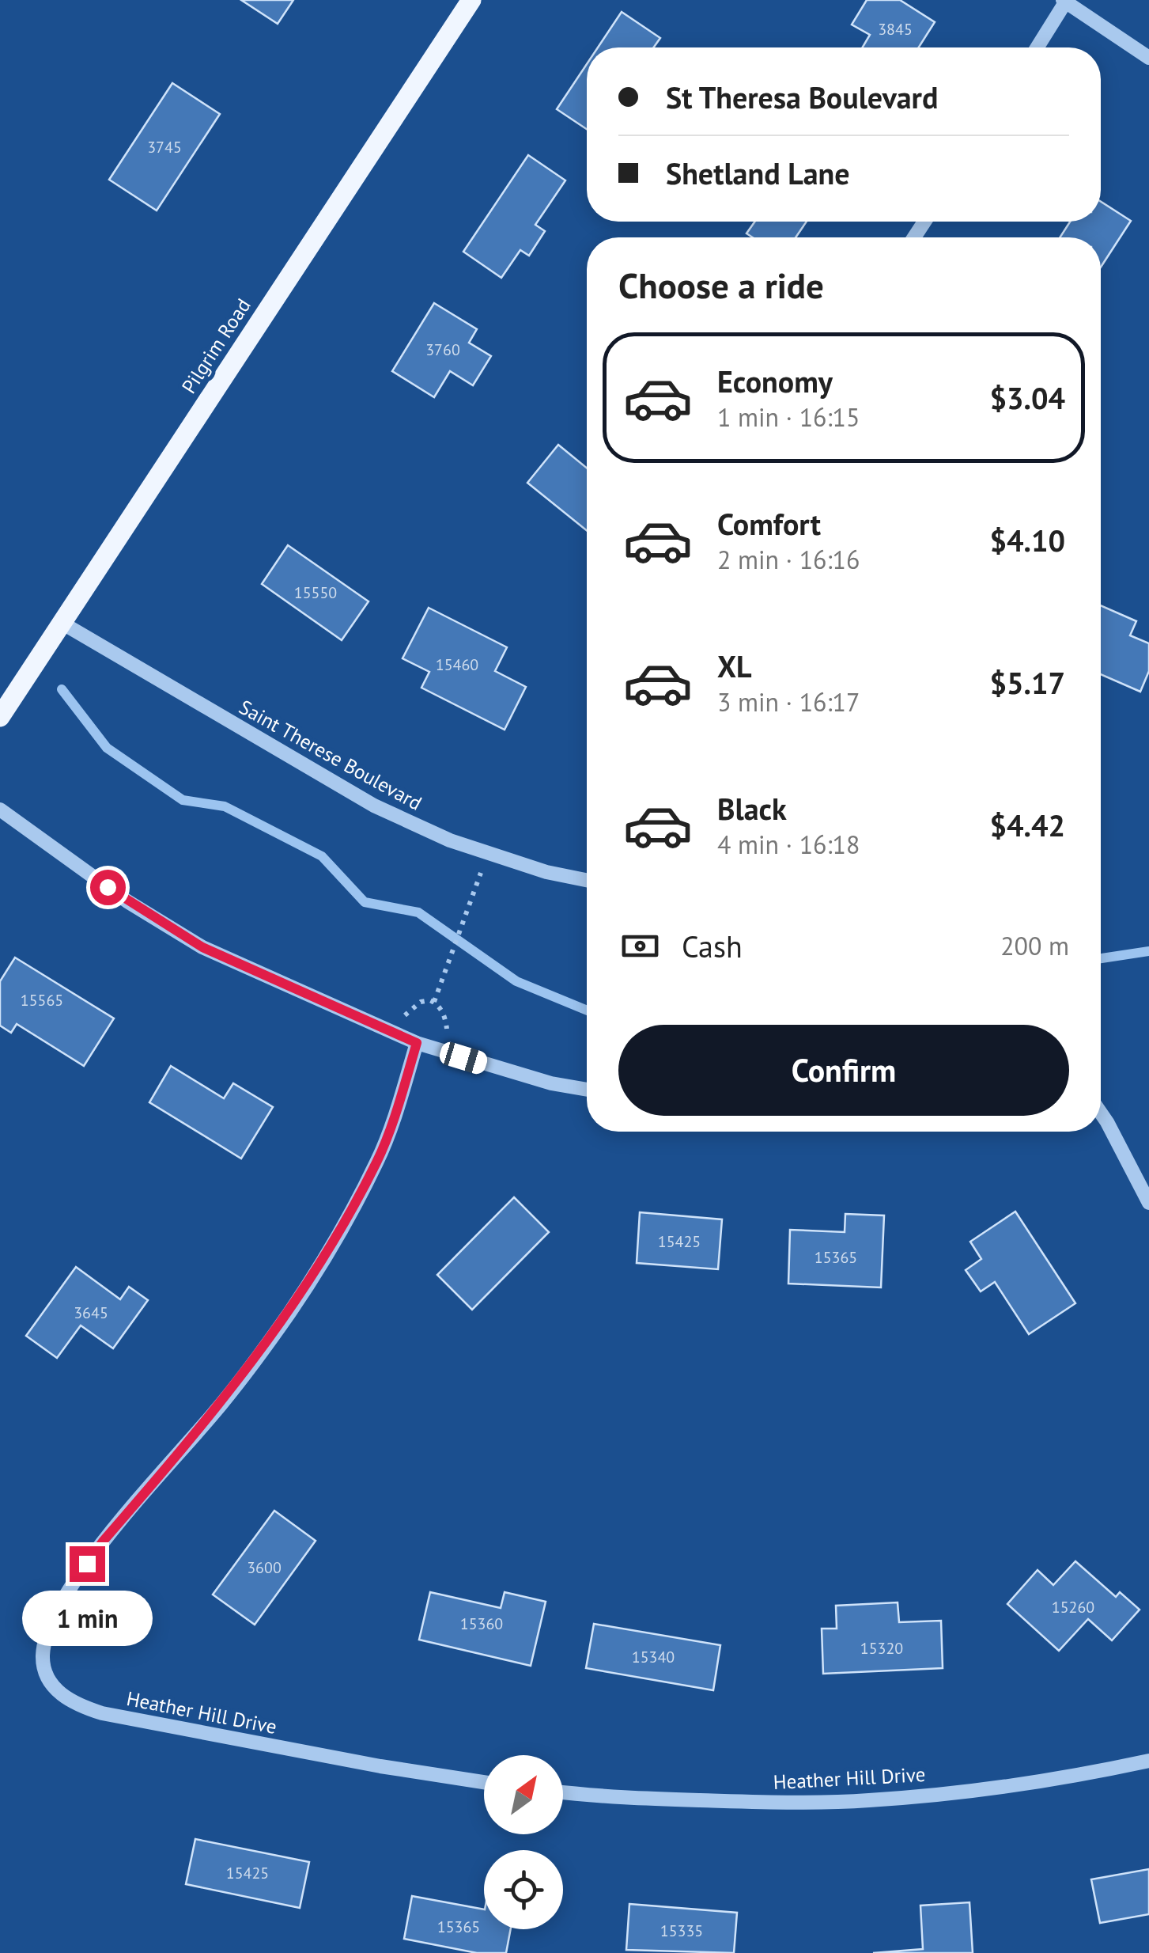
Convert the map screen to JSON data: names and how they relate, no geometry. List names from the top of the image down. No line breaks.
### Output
{"streets":{"main road":["Pilgrim Road"],"street":["Saint Therese Boulevard","Heather Hill Drive"]},"crossings":[["Pilgrim Road","Saint Therese Boulevard"]],"house_numbers":["3845","3745","3760","15550","15460","15565","15425","15365","3645","3600","15260","15360","15320","15340","15425","15365","15335"],"north":"top right","page":{"banner":["St Theresa Boulevard","Shetland Lane"],"heading":"Choose a ride","list":[{"name":"Economy","note":"1 min · 16:15","value":"$3.04"},{"name":"Comfort","note":"2 min · 16:16","value":"$4.10"},{"name":"XL","note":"3 min · 16:17","value":"$5.17"},{"name":"Black","note":"4 min · 16:18","value":"$4.42"}],"pay":["Cash","200 m"],"buttons":"Confirm","bubble":"1 min"}}
